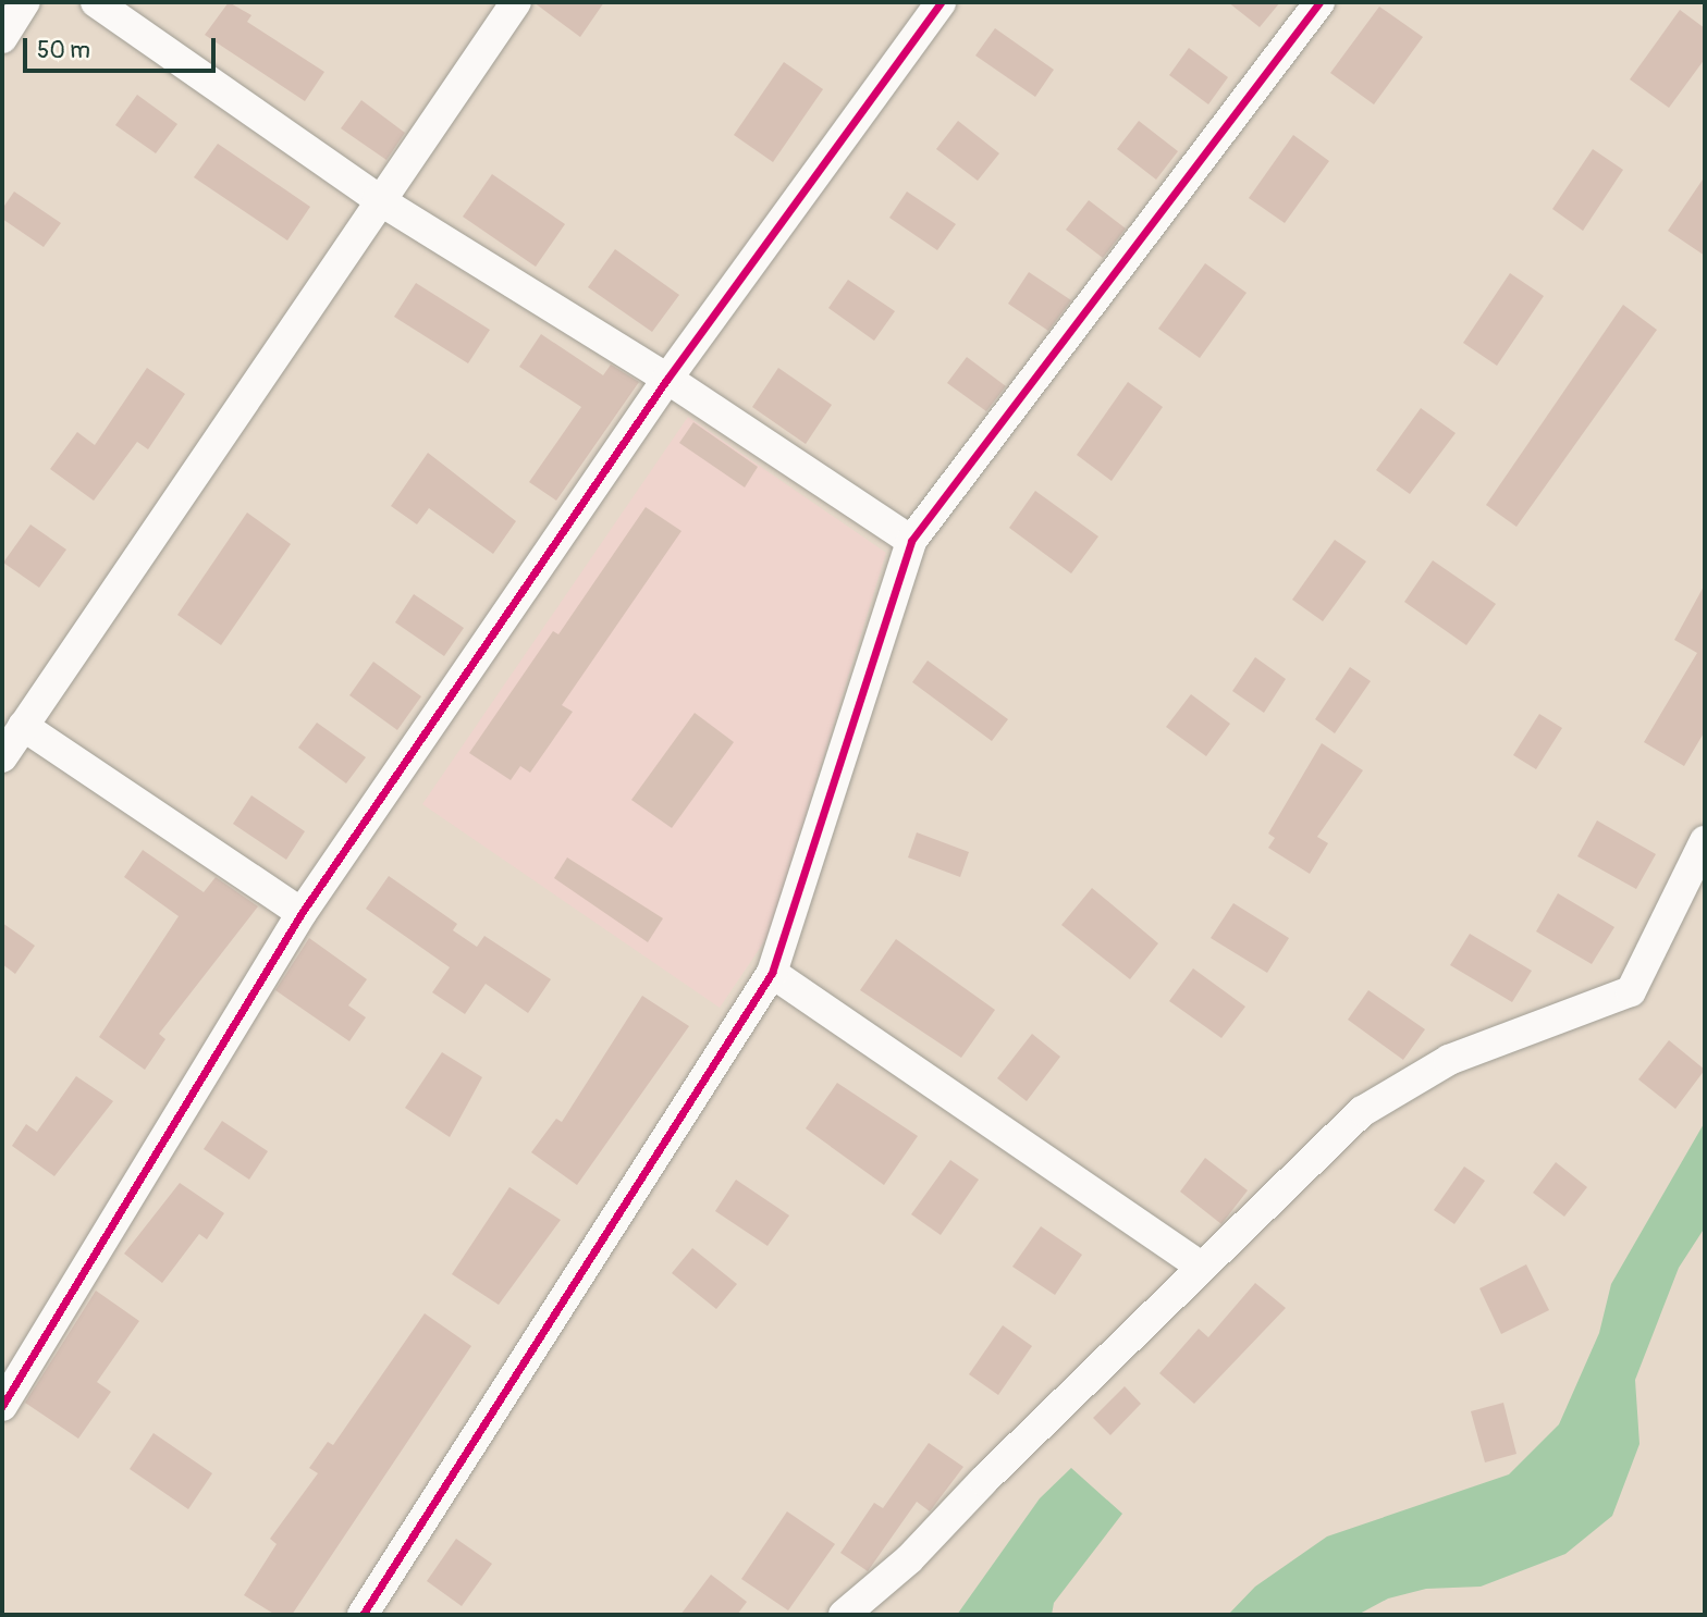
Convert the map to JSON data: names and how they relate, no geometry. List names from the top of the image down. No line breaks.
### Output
{"scale_bar":"50 m"}
